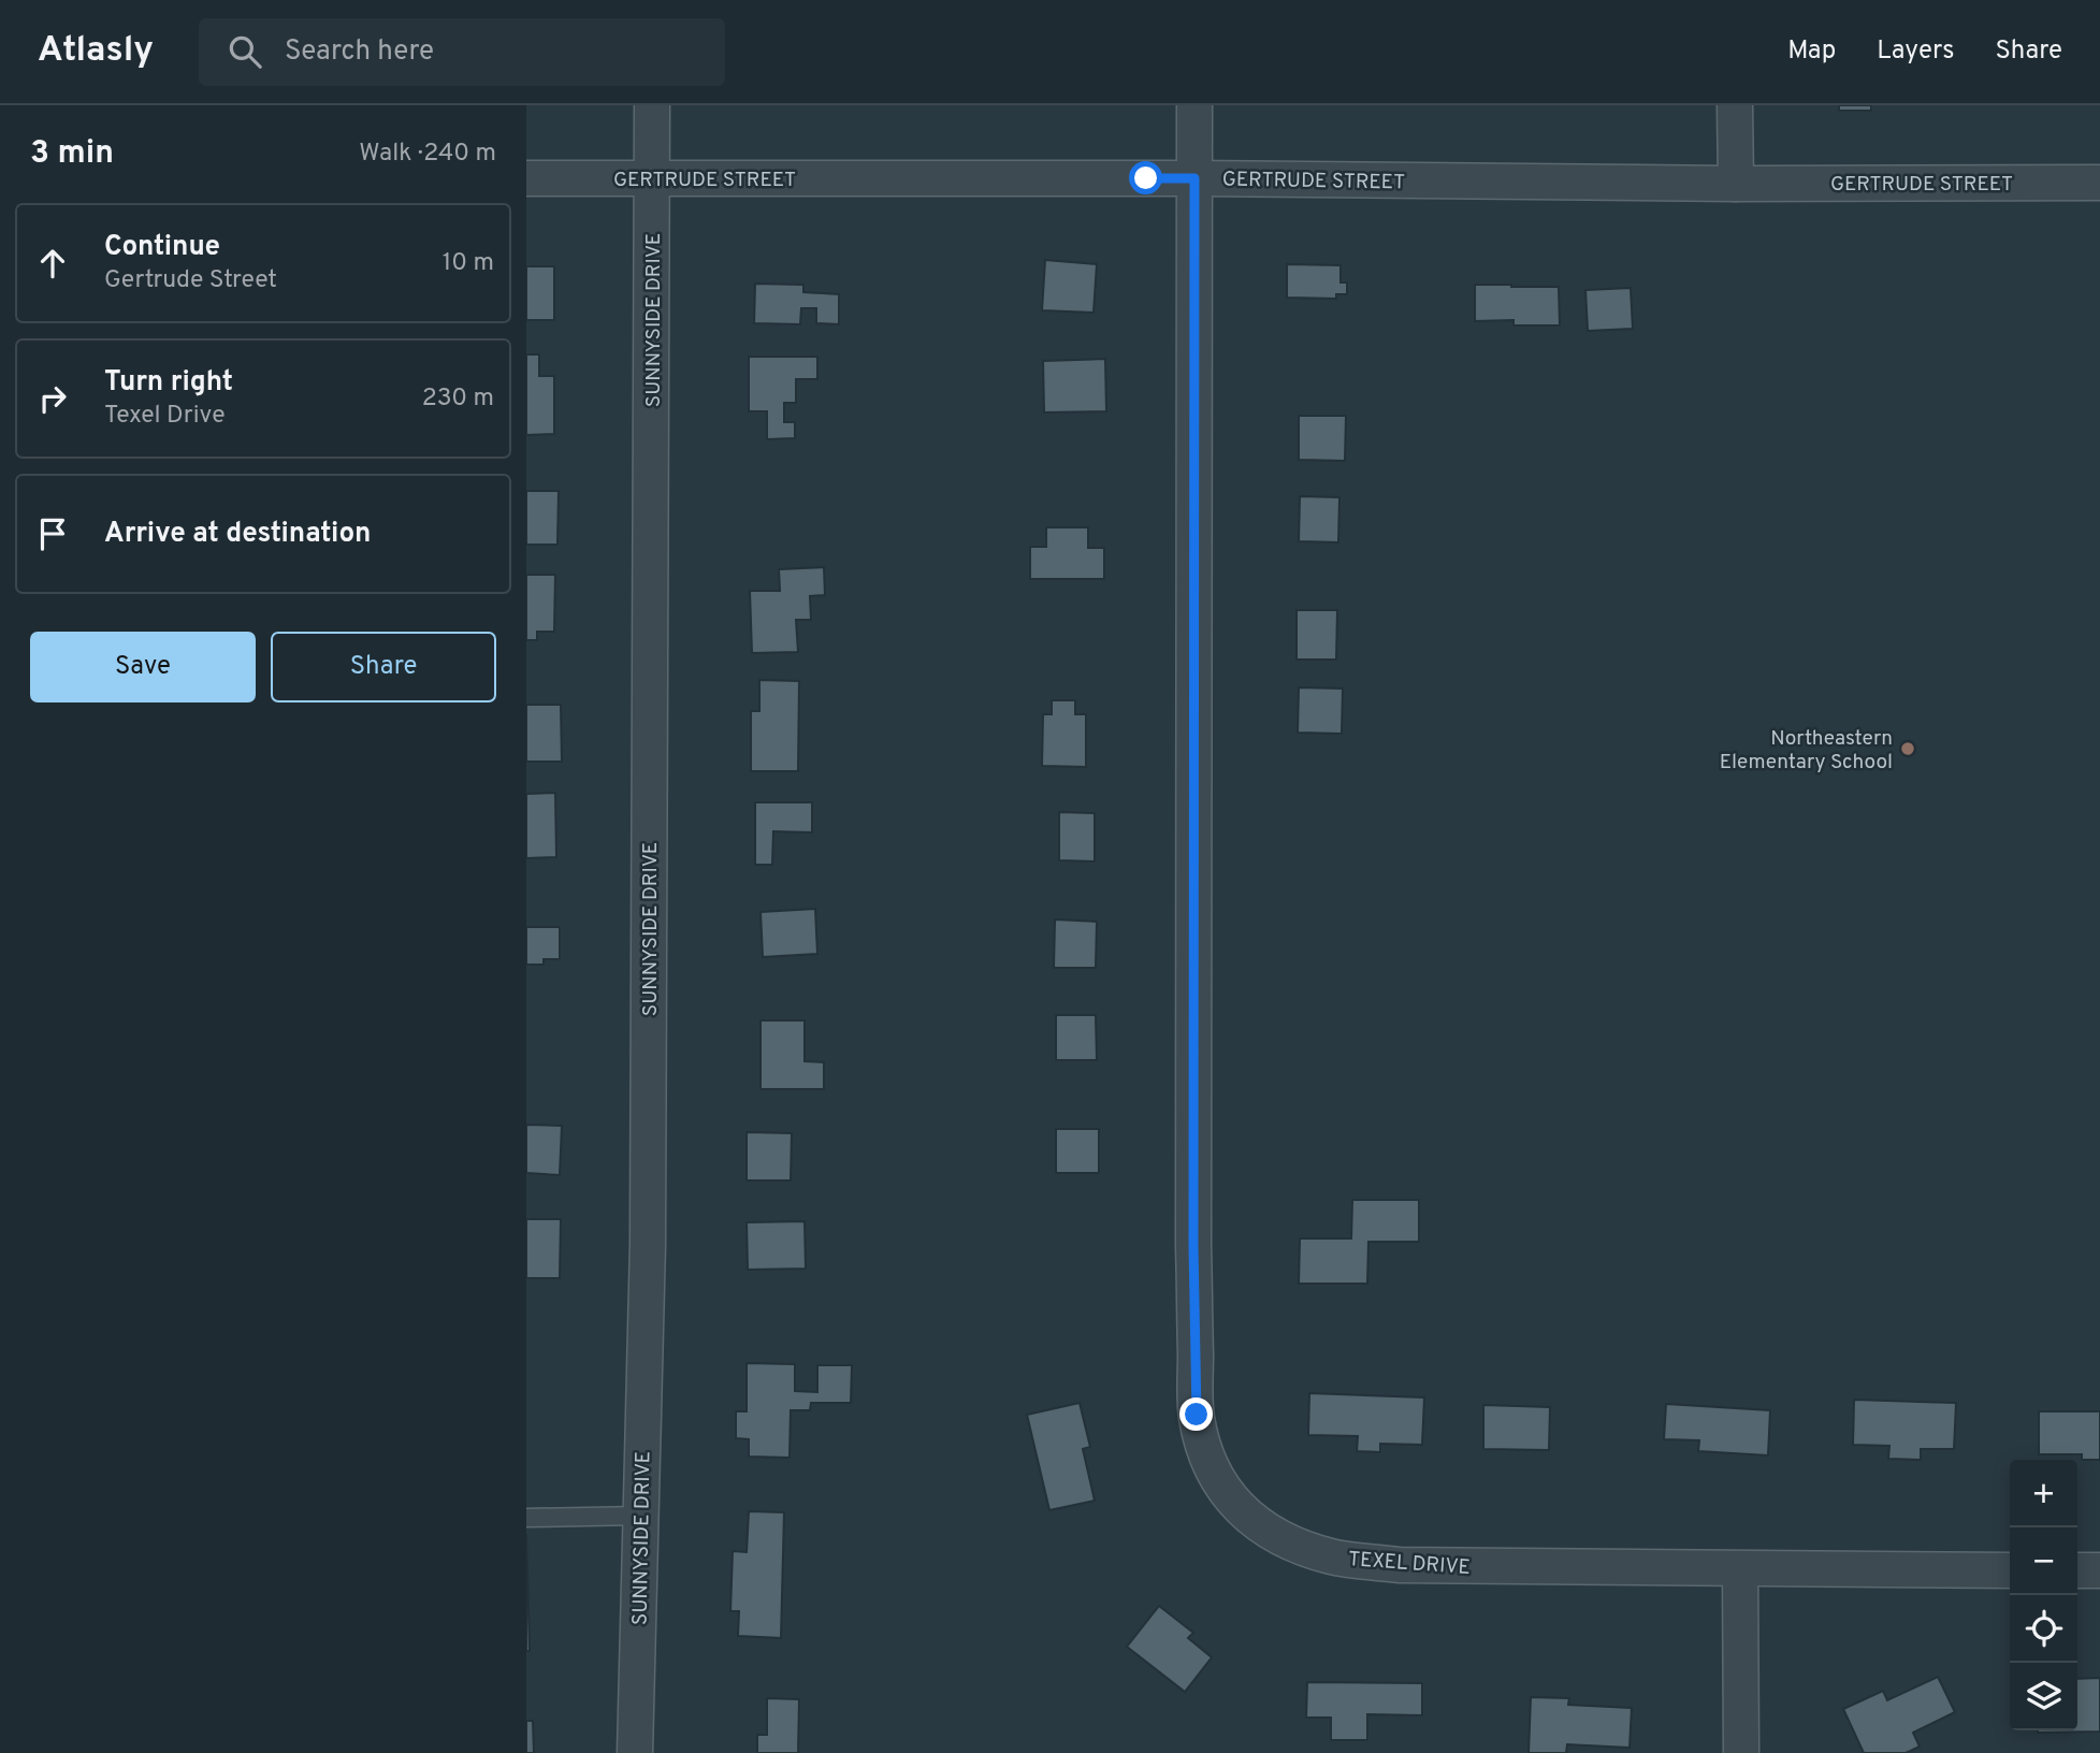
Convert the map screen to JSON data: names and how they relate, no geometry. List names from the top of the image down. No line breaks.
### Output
{"streets":{"street":["GERTRUDE STREET","SUNNYSIDE DRIVE","TEXEL DRIVE"]},"crossings":[["GERTRUDE STREET","SUNNYSIDE DRIVE"],["GERTRUDE STREET","TEXEL DRIVE"]],"places":["Northeastern Elementary School"],"page":{"header":"Atlasly","search":"Search here","nav":["Map","Layers","Share"],"heading":["3 min","Walk · 240 m"],"list":[["Continue","Gertrude Street","10 m"],["Turn right","Texel Drive","230 m"],"Arrive at destination"],"buttons":["Save","Share"],"map_buttons":["+","−"]}}
